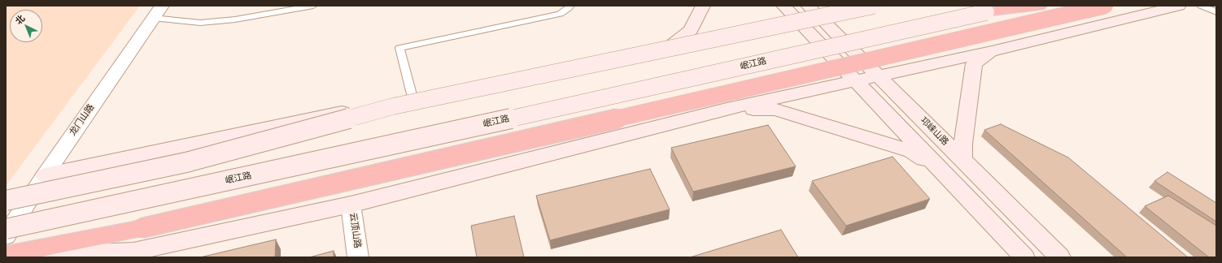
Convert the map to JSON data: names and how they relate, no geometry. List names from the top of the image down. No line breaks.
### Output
{"streets":{"main road":["岷江路","邛崃山路"],"street":["龙门山路","云顶山路"]},"north":"top left"}
